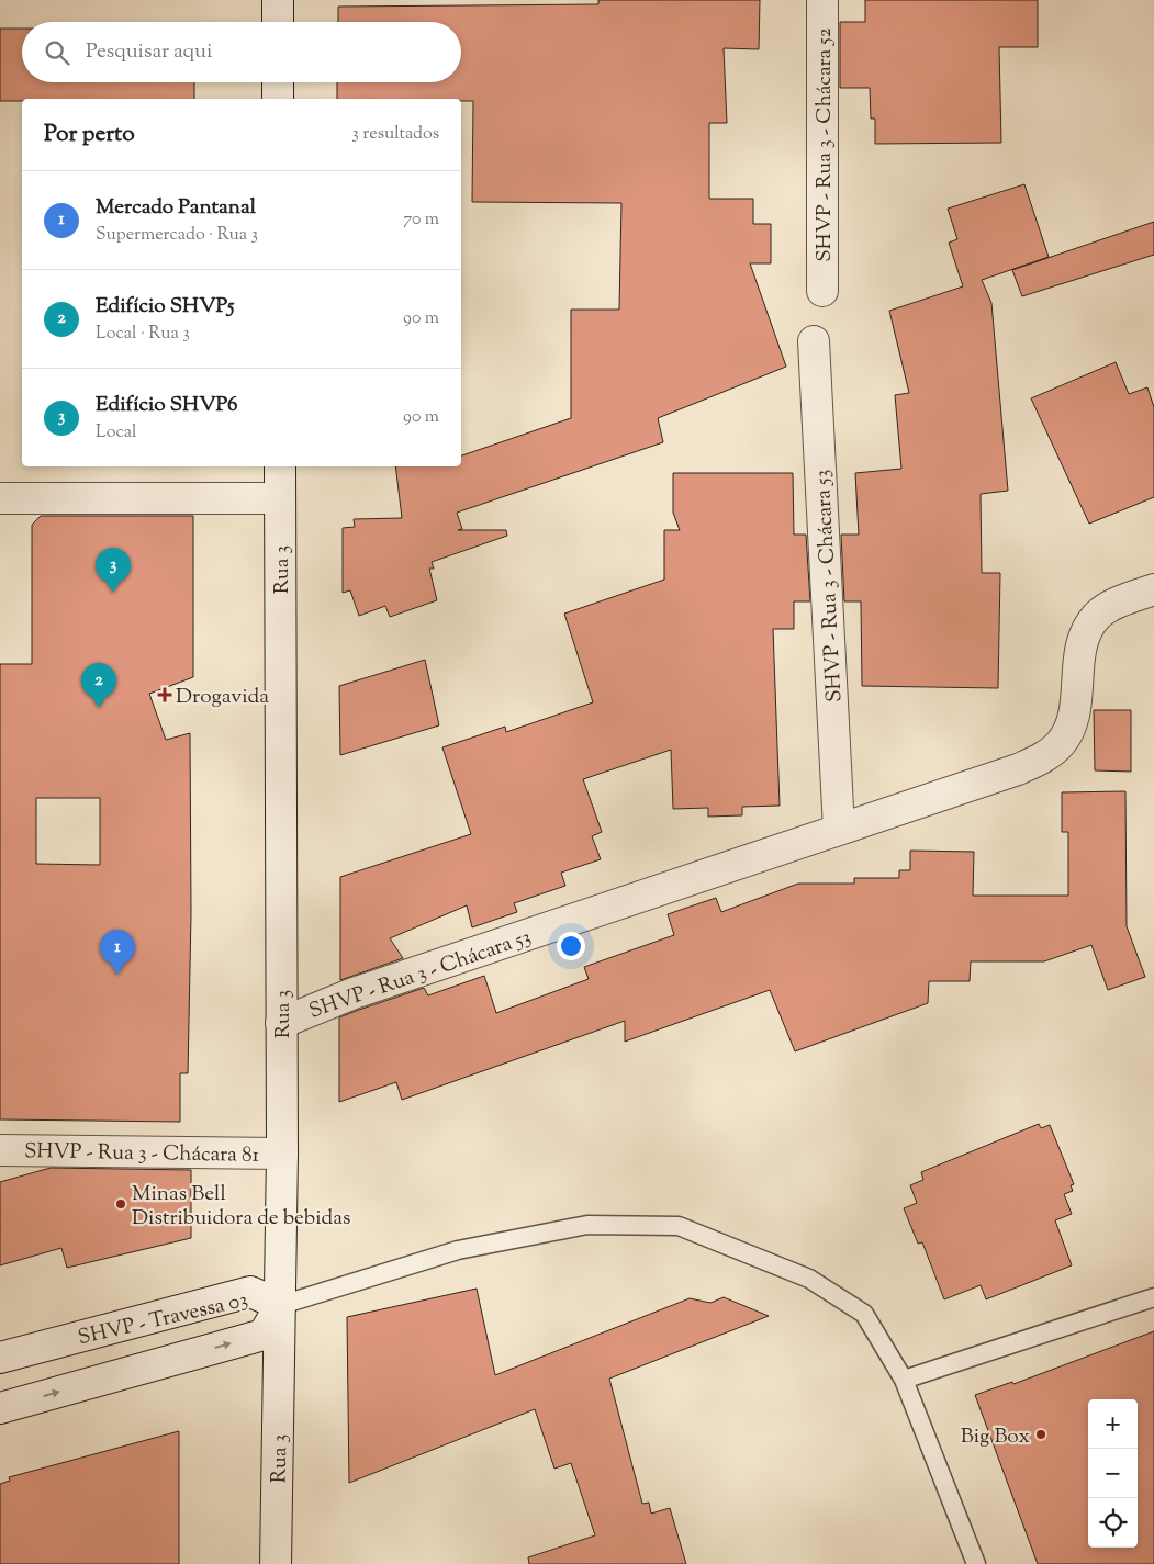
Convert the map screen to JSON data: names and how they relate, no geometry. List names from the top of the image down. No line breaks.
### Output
{"streets":{"street":["SHVP - Rua 3 - Chácara 52","Rua 3","SHVP - Rua 3 - Chácara 53","SHVP - Rua 3 - Chácara 81","SHVP - Travessa 03"]},"crossings":[["Rua 3","SHVP - Rua 3 - Chácara 53"],["Rua 3","SHVP - Rua 3 - Chácara 81"],["Rua 3","SHVP - Travessa 03"]],"places":{"health":["Drogavida"],"other":["Minas Bell Distribuidora de bebidas","Big Box"]},"page":{"search":"Pesquisar aqui","heading":["Por perto","3 resultados"],"list":[{"mark":"1","name":"Mercado Pantanal","note":"Supermercado · Rua 3","value":"70 m"},{"mark":"2","name":"Edifício SHVP5","note":"Local · Rua 3","value":"90 m"},{"mark":"3","name":"Edifício SHVP6","note":"Local","value":"90 m"}],"pins":["3","2","1"],"map_buttons":["+","−"]}}
